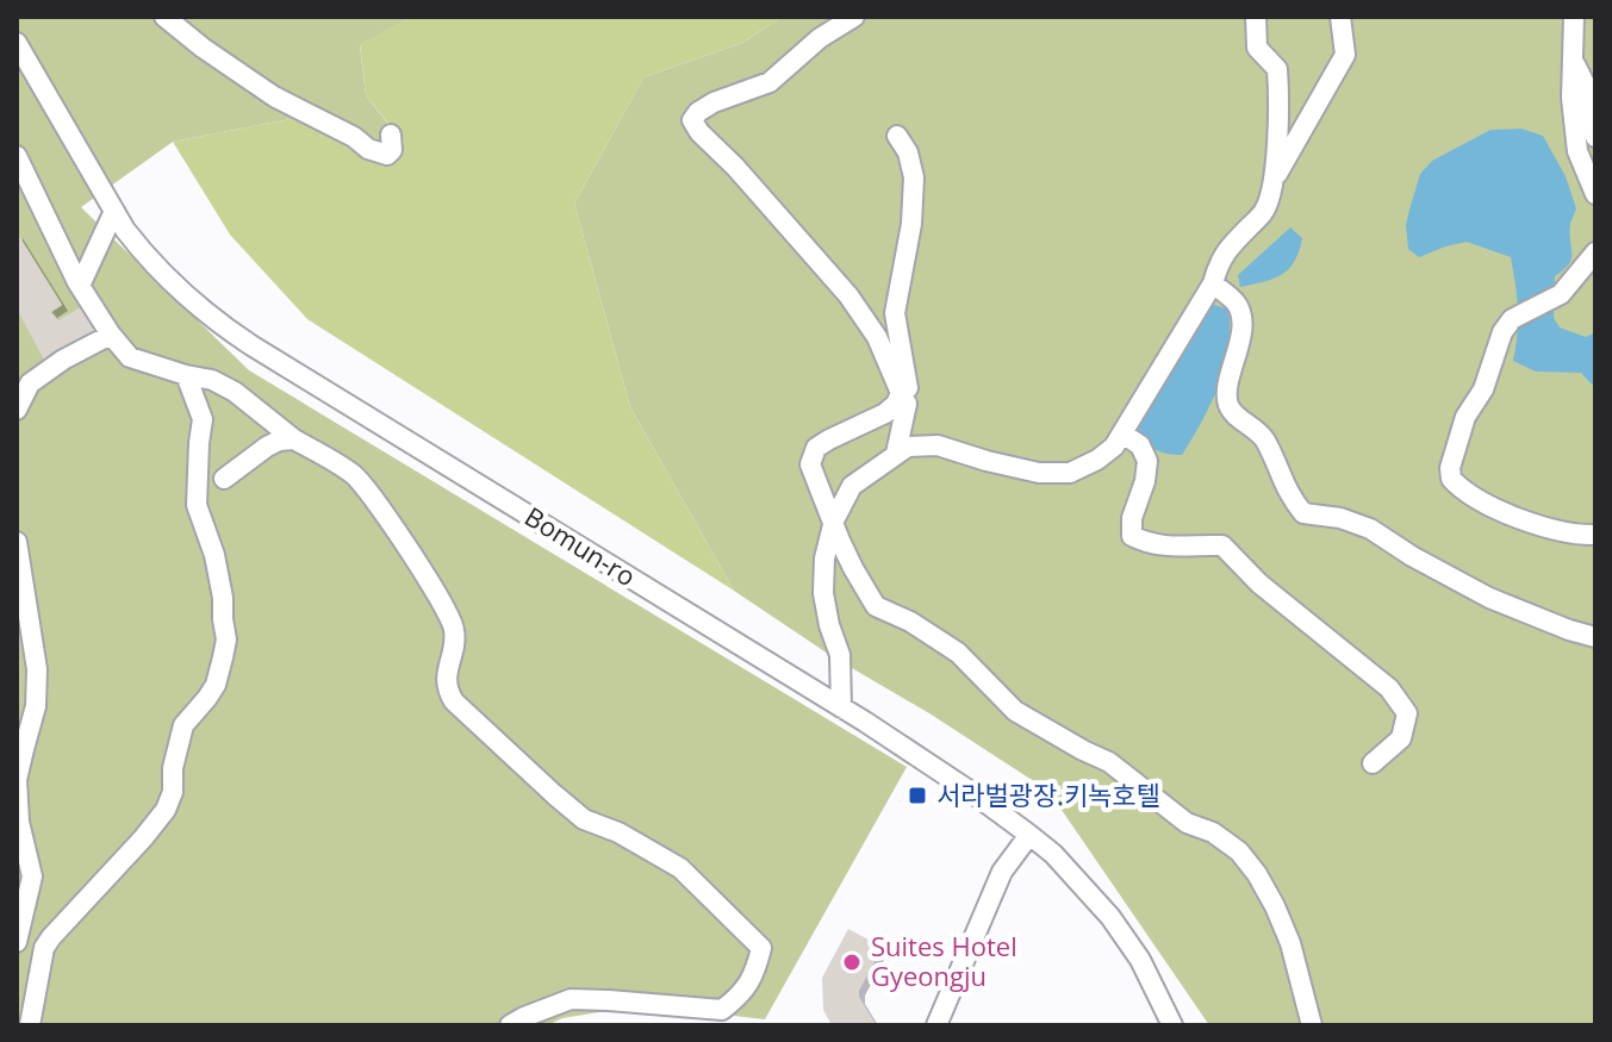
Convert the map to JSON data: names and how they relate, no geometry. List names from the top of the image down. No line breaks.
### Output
{"streets":{"street":["Bomun-ro"]},"places":{"transit":["서라벌광장.키녹호텔"],"other":["Suites Hotel Gyeongju"]}}
